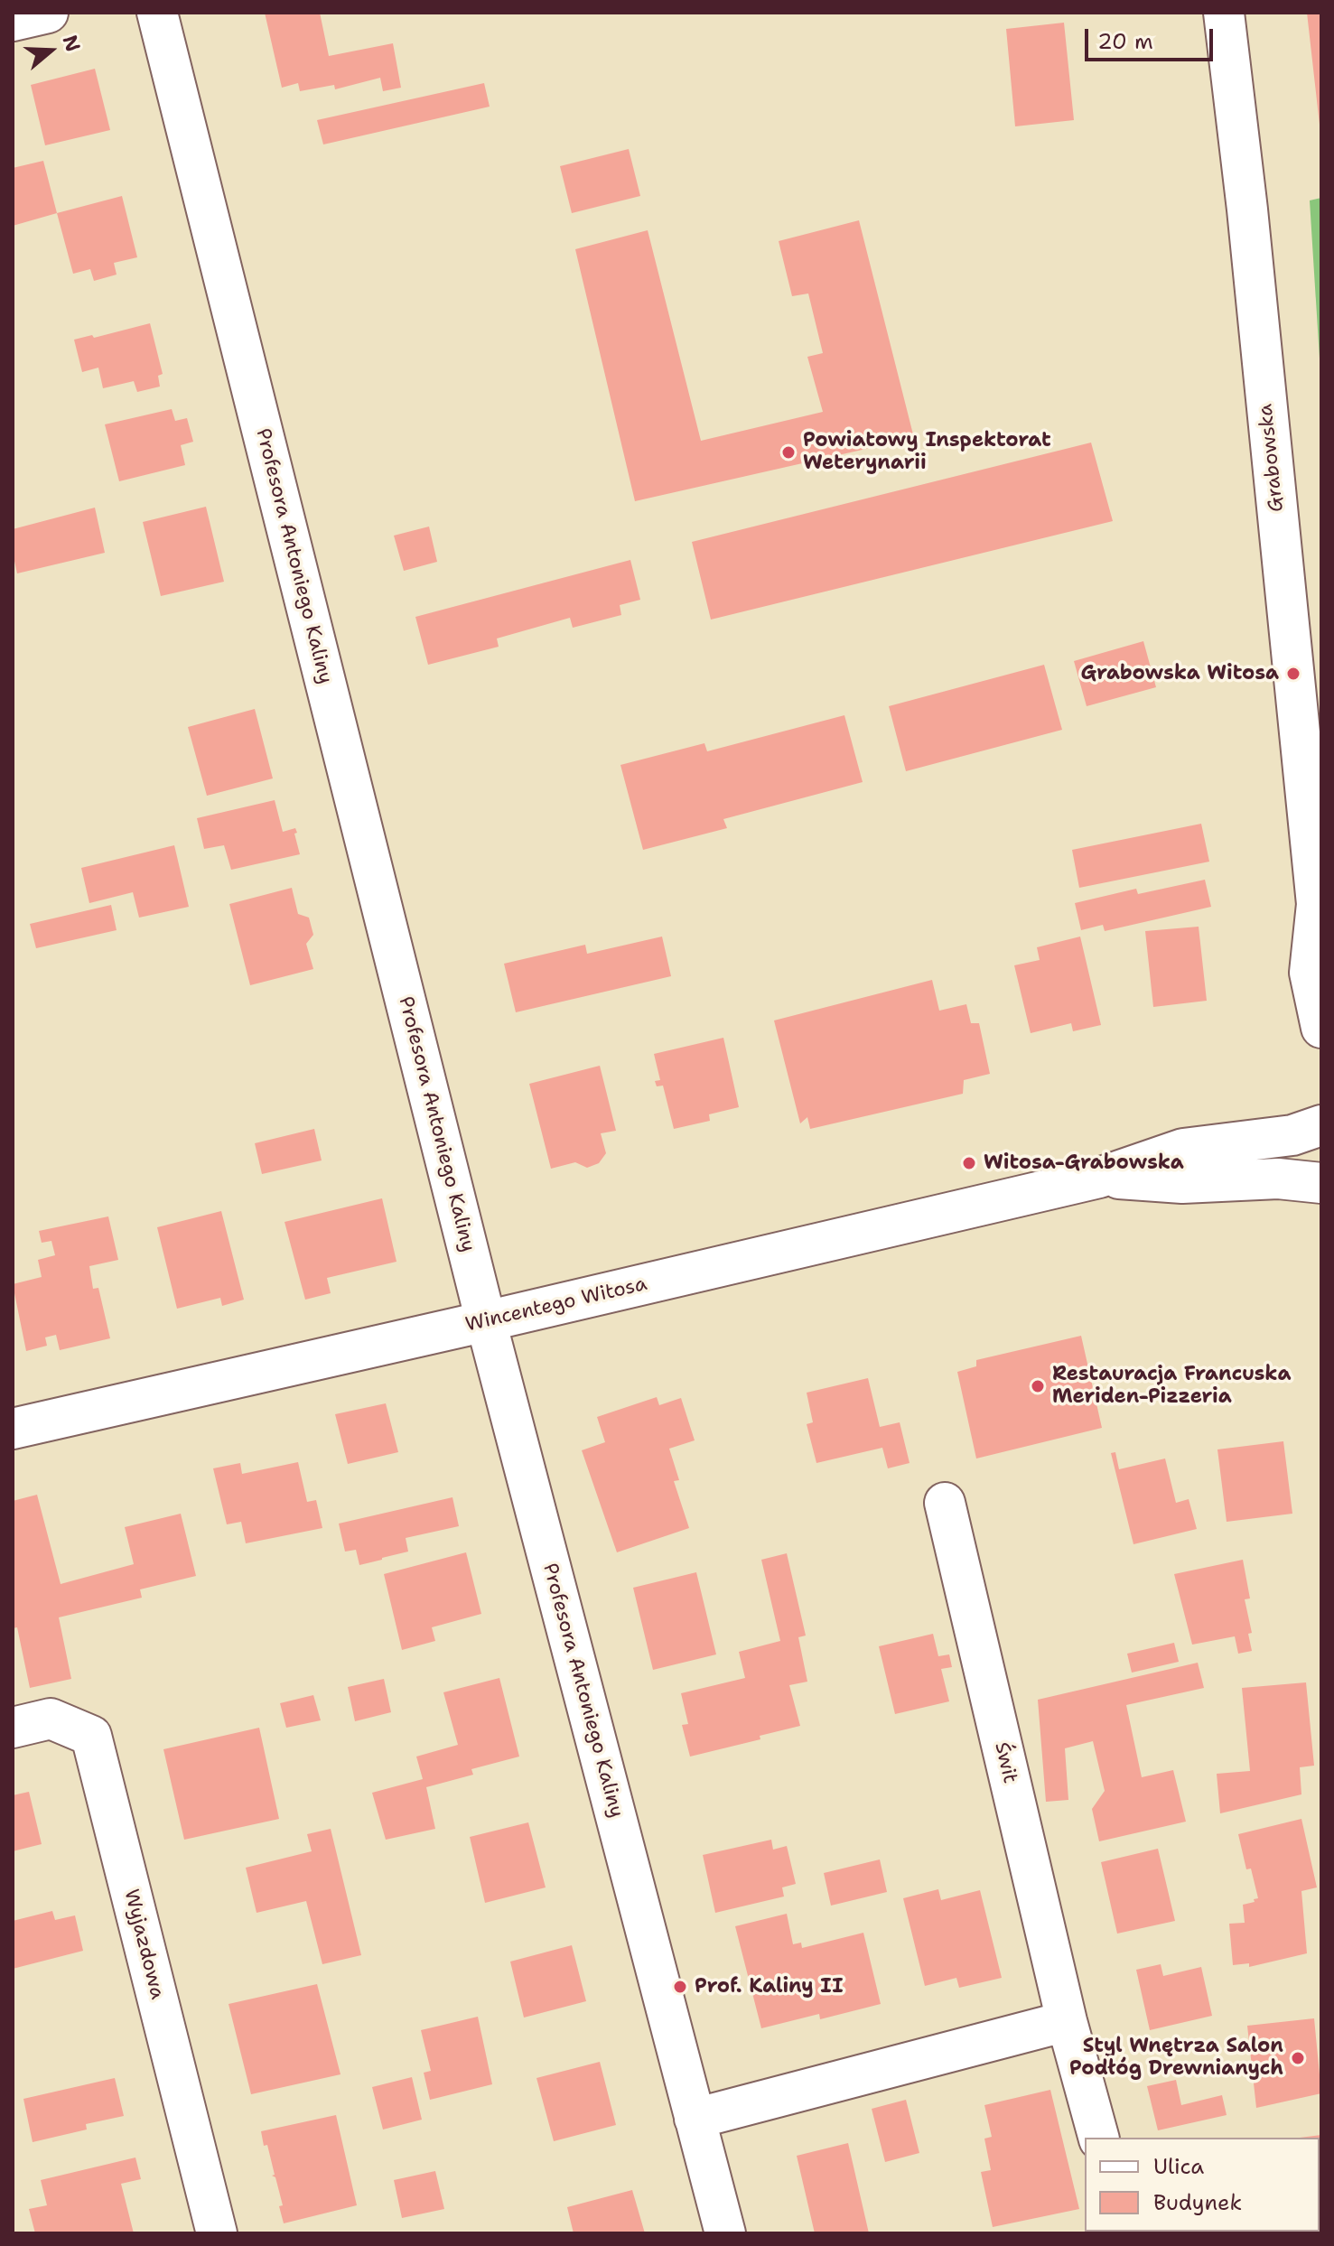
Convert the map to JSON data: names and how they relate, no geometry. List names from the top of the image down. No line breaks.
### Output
{"streets":{"street":["Grabowska","Profesora Antoniego Kaliny","Wincentego Witosa","Świt","Wyjazdowa"]},"crossings":[["Profesora Antoniego Kaliny","Wincentego Witosa"]],"places":["Powiatowy Inspektorat Weterynarii","Grabowska Witosa","Witosa-Grabowska","Restauracja Francuska Meriden-Pizzeria","Prof. Kaliny II","Styl Wnętrza Salon Podłóg Drewnianych"],"legend":["Ulica","Budynek"],"scale_bar":"20 m","north":"right"}
